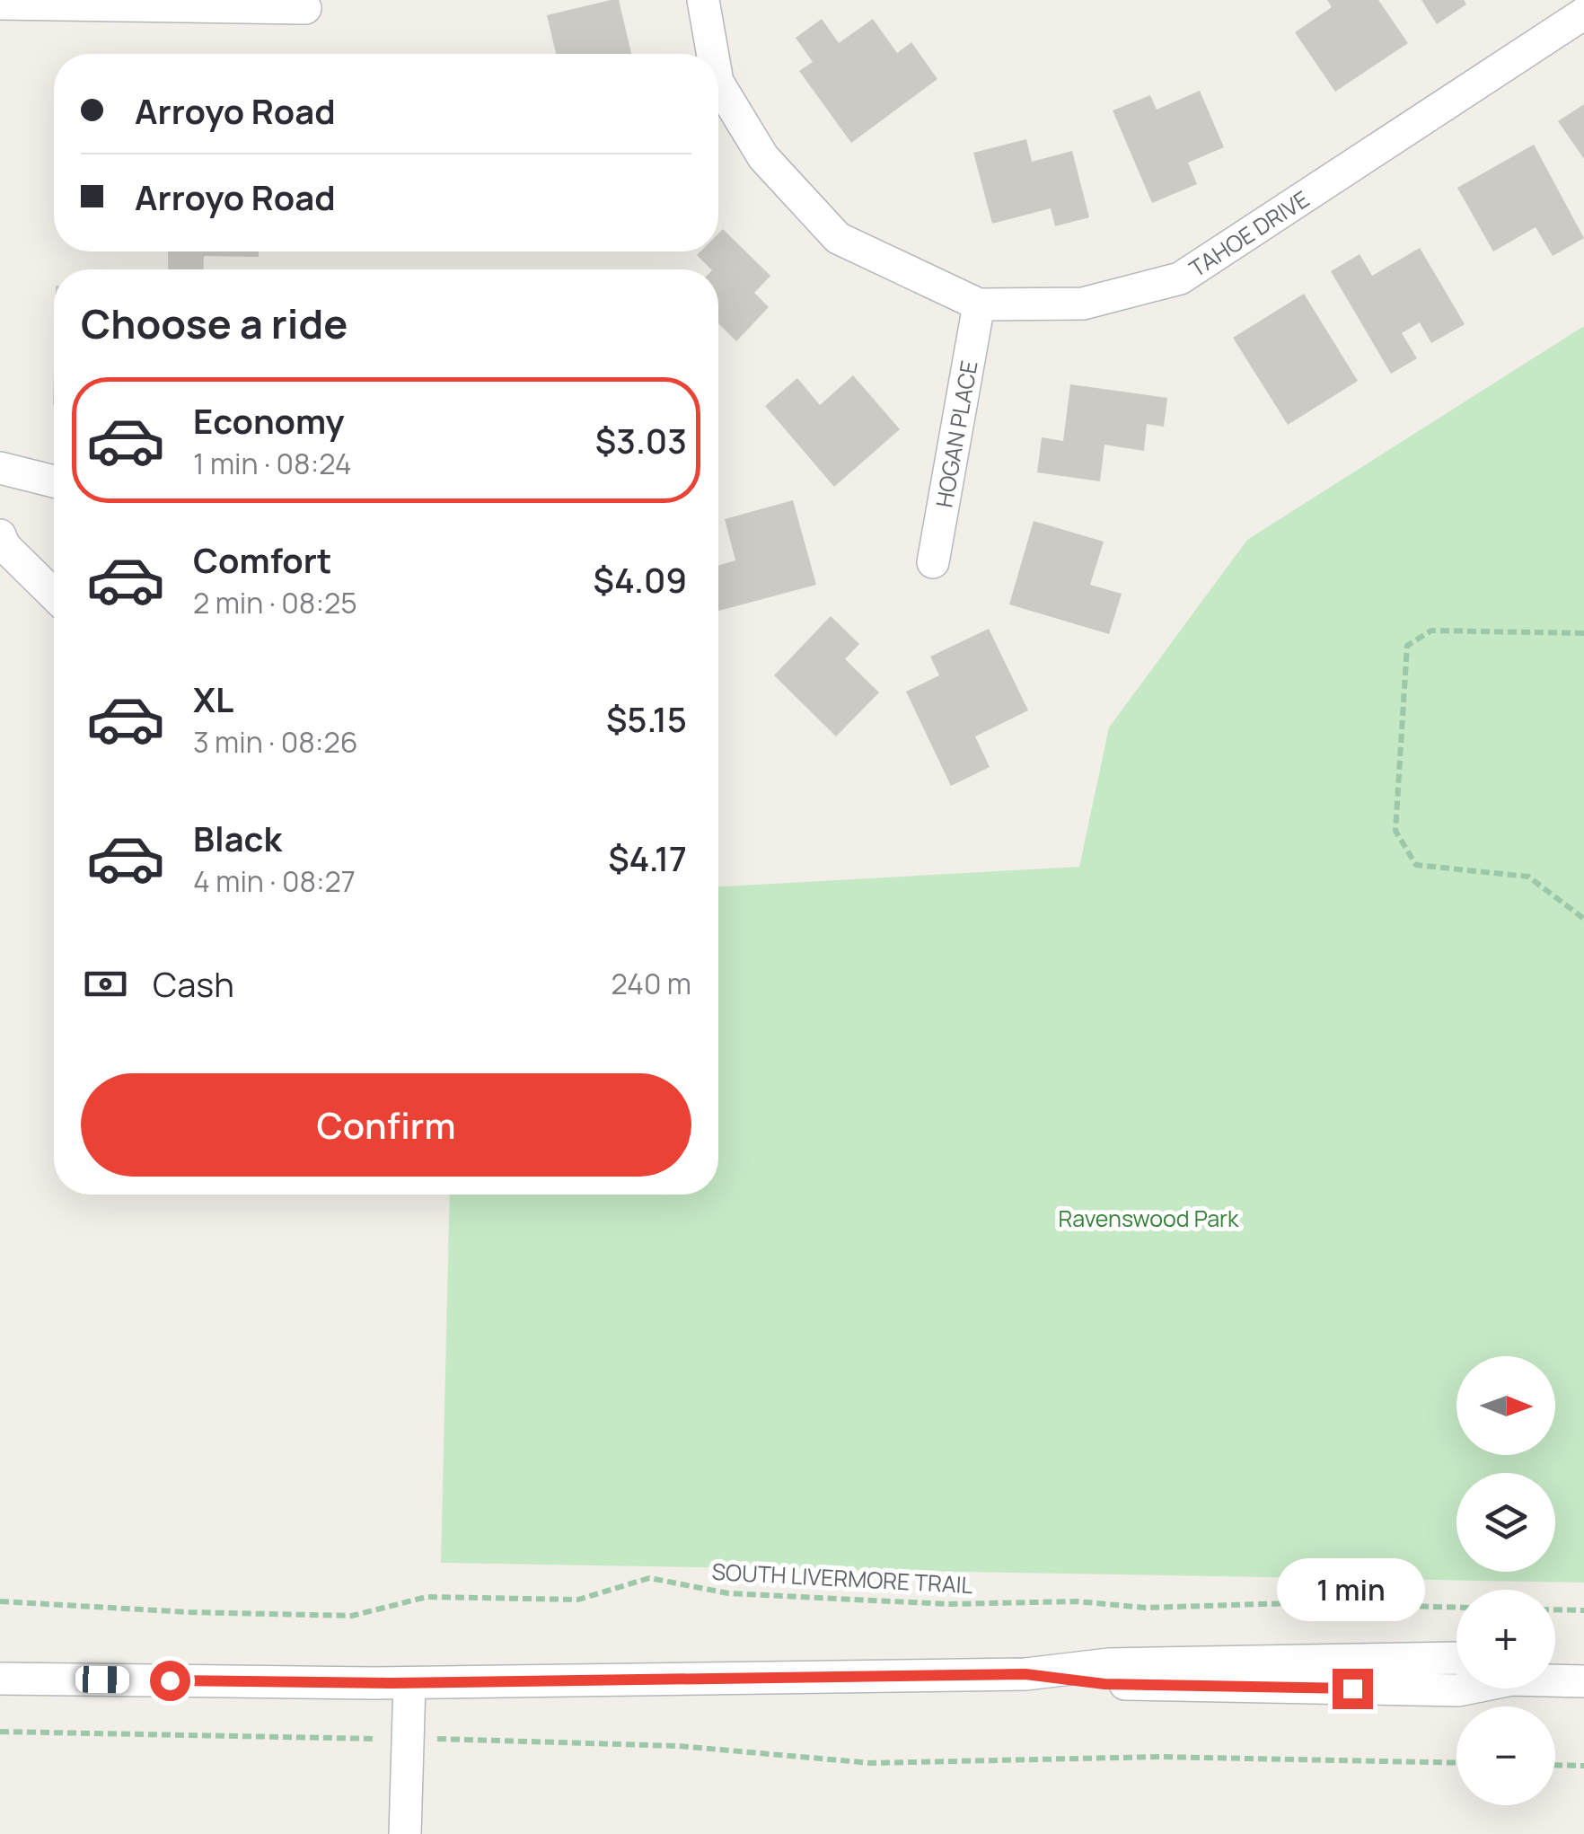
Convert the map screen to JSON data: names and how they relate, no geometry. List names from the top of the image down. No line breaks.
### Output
{"streets":{"street":["TAHOE DRIVE","HOGAN PLACE"],"path":["SOUTH LIVERMORE TRAIL"]},"crossings":[["TAHOE DRIVE","HOGAN PLACE"]],"parks":["Ravenswood Park"],"north":"right","page":{"banner":["Arroyo Road","Arroyo Road"],"heading":"Choose a ride","list":[{"name":"Economy","note":"1 min · 08:24","value":"$3.03"},{"name":"Comfort","note":"2 min · 08:25","value":"$4.09"},{"name":"XL","note":"3 min · 08:26","value":"$5.15"},{"name":"Black","note":"4 min · 08:27","value":"$4.17"}],"pay":["Cash","240 m"],"buttons":"Confirm","map_buttons":["+","−"],"bubble":"1 min"}}
